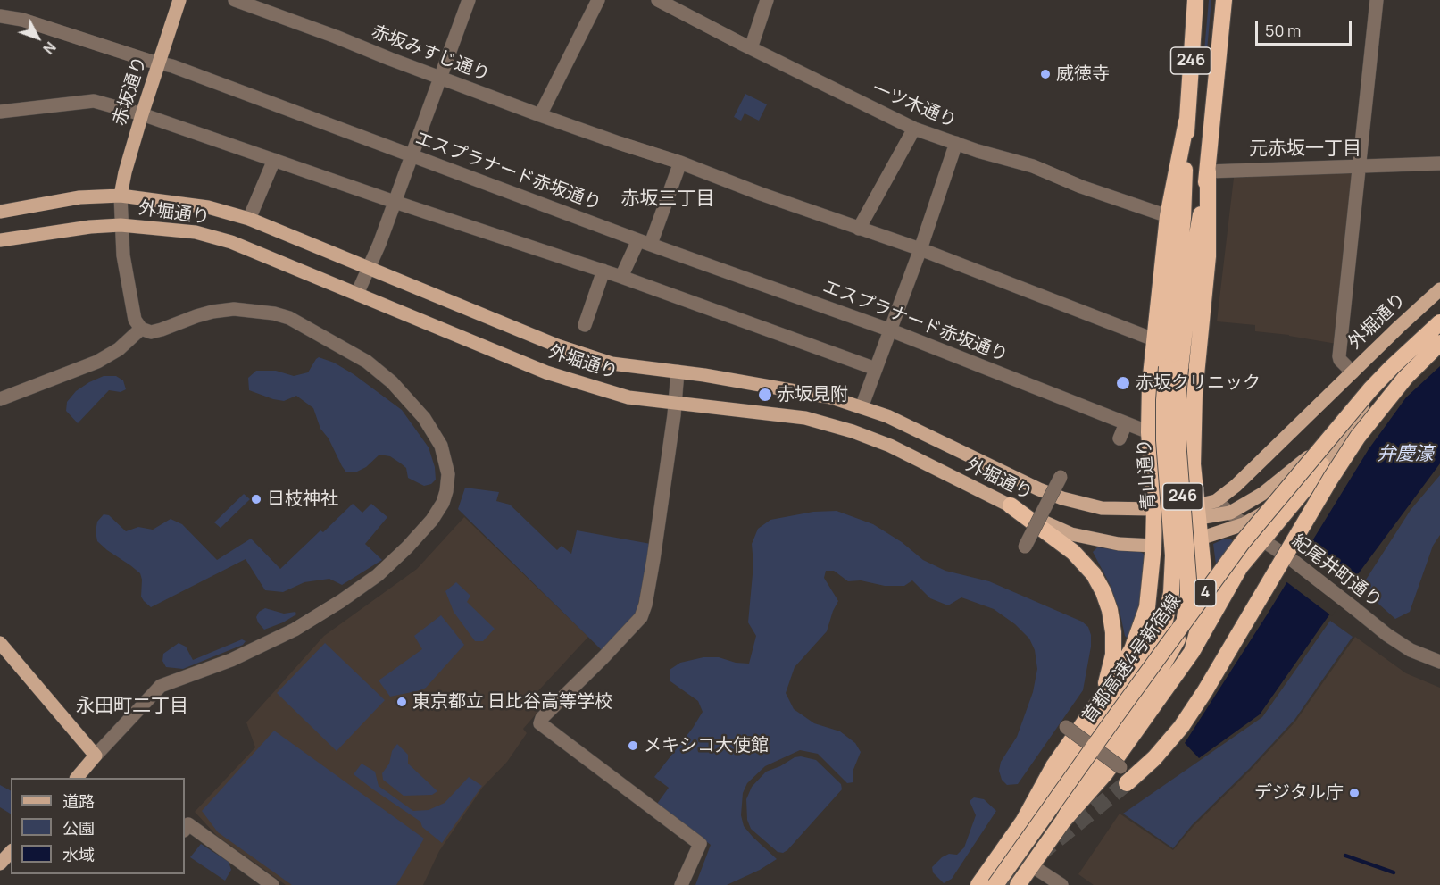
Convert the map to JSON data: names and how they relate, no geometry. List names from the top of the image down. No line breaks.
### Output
{"streets":{"highway":["246","青山通り","4","首都高速4号新宿線"],"main road":["赤坂通り","外堀通り"],"street":["赤坂みすじ通り","一ツ木通り","エスプラナード赤坂通り","紀尾井町通り"]},"crossings":[["赤坂通り","エスプラナード赤坂通り"],["赤坂通り","外堀通り"],["外堀通り","紀尾井町通り"]],"districts":["元赤坂一丁目","赤坂三丁目","永田町二丁目"],"water":["弁慶濠"],"places":["威徳寺","赤坂クリニック","赤坂見附","日枝神社","東京都立 日比谷高等学校","メキシコ大使館","デジタル庁"],"legend":["道路","公園","水域"],"scale_bar":"50 m","north":"bottom right"}
